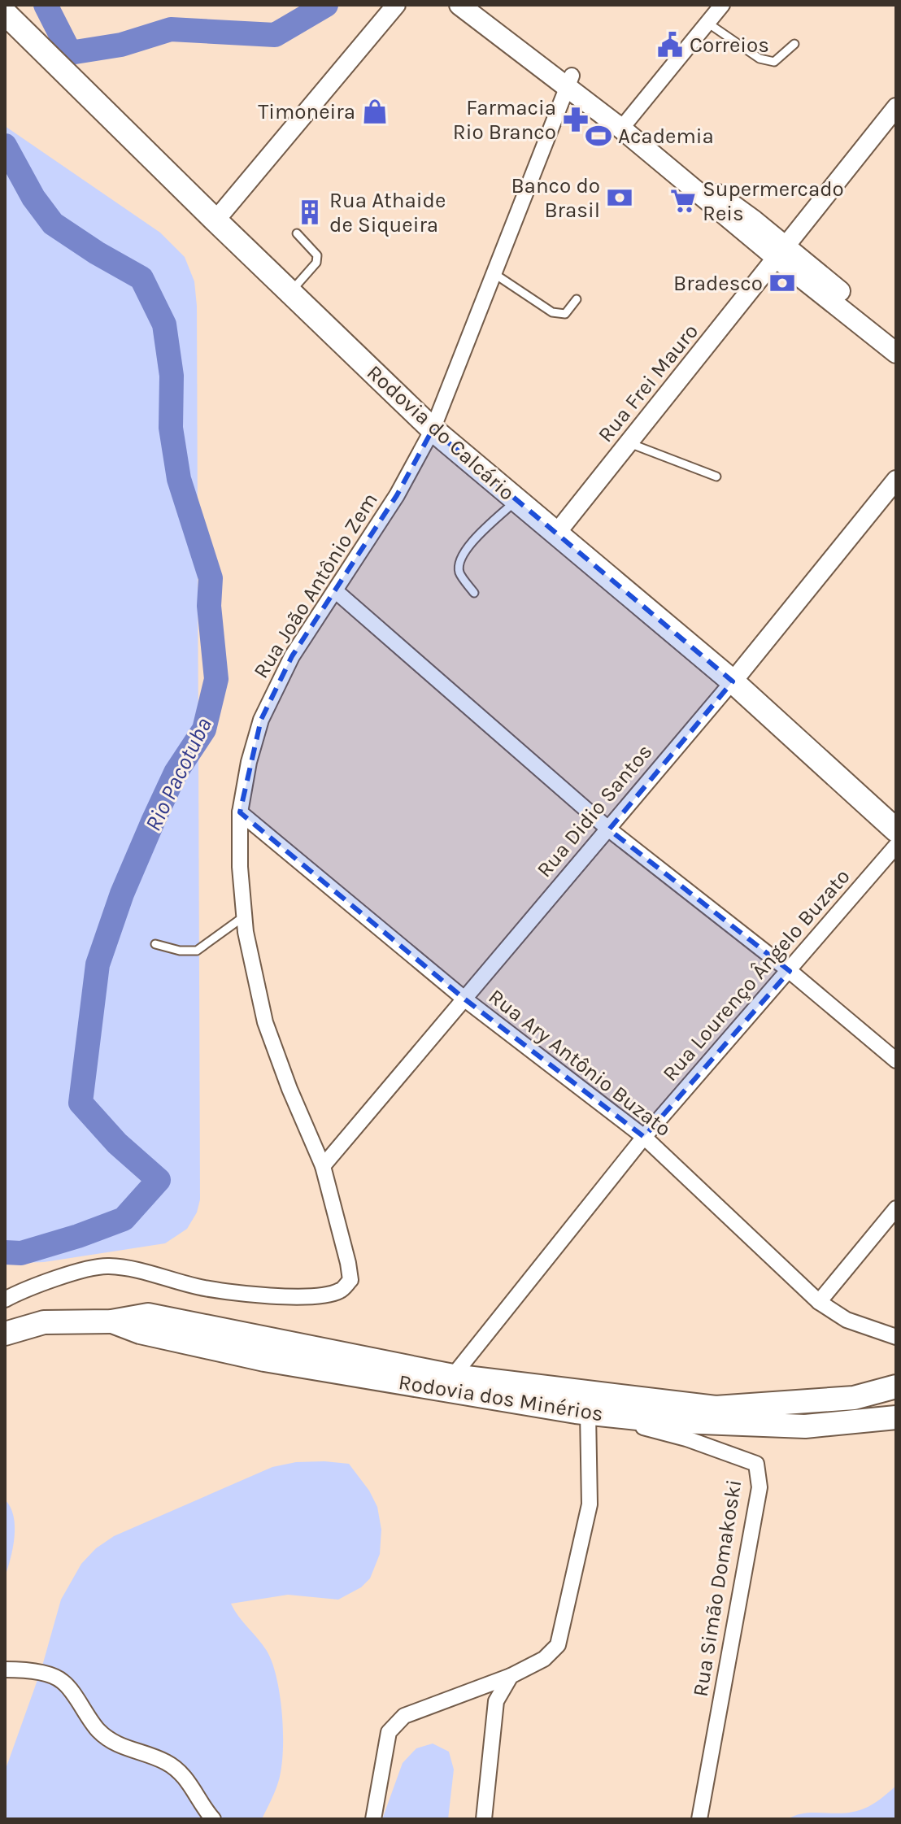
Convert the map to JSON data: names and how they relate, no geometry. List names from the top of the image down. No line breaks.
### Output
{"streets":{"main road":["Rodovia do Calcário","Rodovia dos Minérios"],"street":["Rua Frei Mauro","Rua João Antônio Zem","Rua Didio Santos","Rua Lourenço Ângelo Buzato","Rua Ary Antônio Buzato","Rua Simão Domakoski"]},"crossings":[["Rua Frei Mauro","Rodovia do Calcário"],["Rodovia do Calcário","Rua João Antônio Zem"],["Rodovia do Calcário","Rua Didio Santos"],["Rua João Antônio Zem","Rua Didio Santos"],["Rua João Antônio Zem","Rua Ary Antônio Buzato"],["Rua Didio Santos","Rua Ary Antônio Buzato"],["Rua Lourenço Ângelo Buzato","Rua Ary Antônio Buzato"],["Rua Lourenço Ângelo Buzato","Rodovia dos Minérios"],["Rodovia dos Minérios","Rua Simão Domakoski"]],"water":["Rio Pacotuba"],"places":{"public building":["Correios"],"shop":["Timoneira"],"pharmacy":["Farmacia Rio Branco"],"sports":["Academia"],"bank":["Banco do Brasil","Bradesco"],"supermarket":["Supermercado Reis"],"building":["Rua Athaide de Siqueira"]}}
